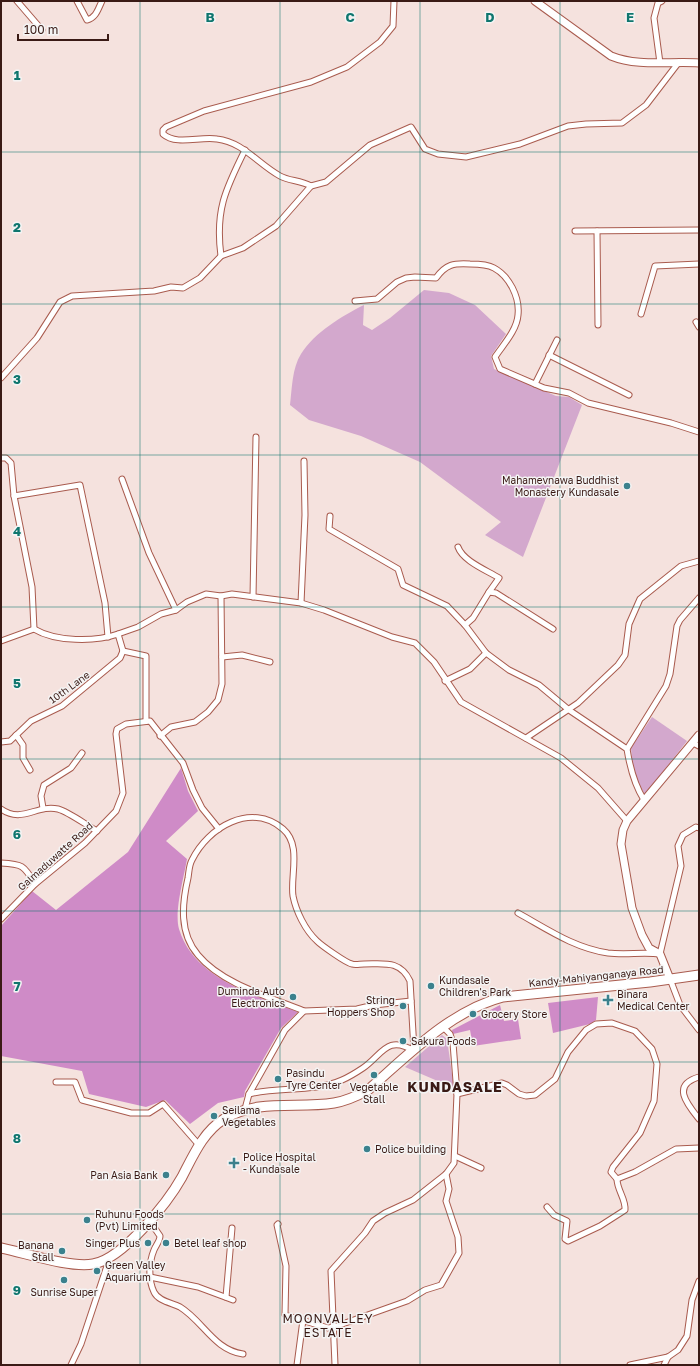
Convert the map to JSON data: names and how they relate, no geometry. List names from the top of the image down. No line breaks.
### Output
{"streets":{"highway":["Kandy-Mahiyanganaya Road"],"street":["10th Lane","Galmaduwatte Road"]},"districts":["KUNDASALE","MOONVALLEY ESTATE"],"places":{"other":["Mahamevnawa Buddhist Monastery Kundasale","Kundasale Children's Park","Duminda Auto Electronics","String Hoppers Shop","Grocery Store","Sakura Foods","Vegetable Stall","Pasindu Tyre Center","Seilama Vegetables","Police building","Pan Asia Bank","Ruhunu Foods (Pvt) Limited","Singer Plus","Betel leaf shop","Banana Stall","Green Valley Aquarium","Sunrise Super"],"health":["Binara Medical Center","Police Hospital - Kundasale"]},"scale_bar":"100 m","grid":{"columns":["B","C","D","E"],"rows":["1","2","3","4","5","6","7","8","9"]}}
